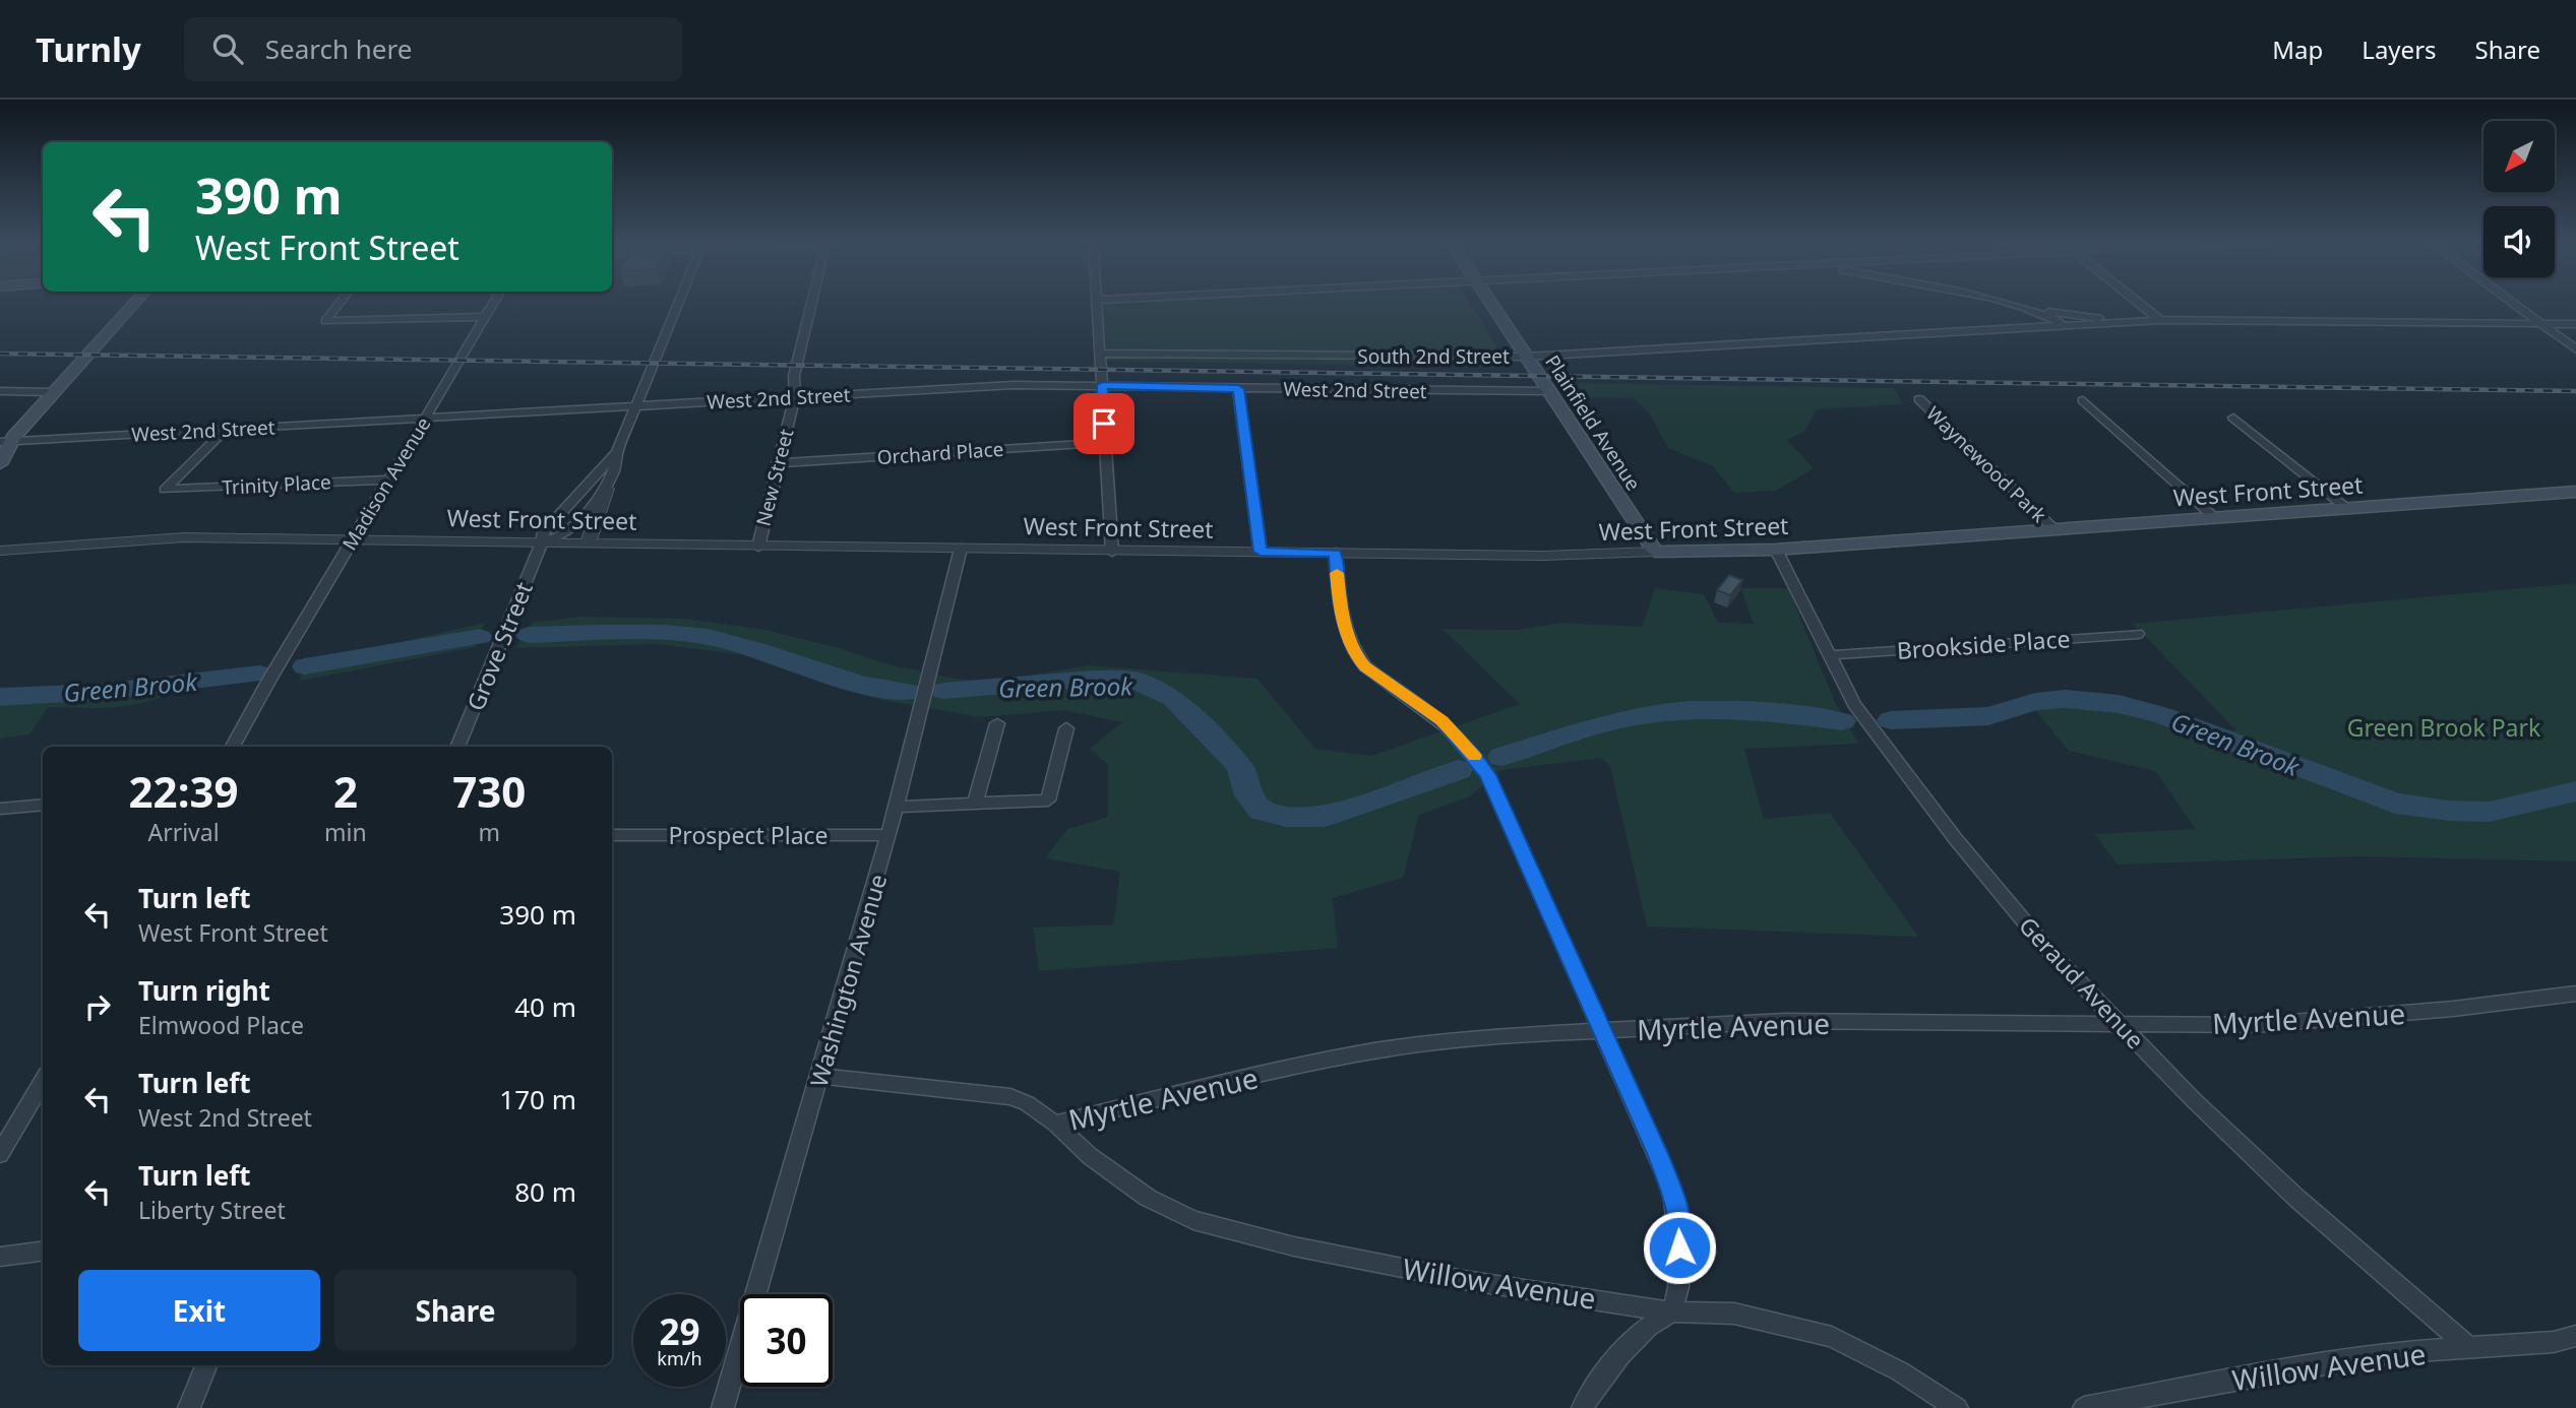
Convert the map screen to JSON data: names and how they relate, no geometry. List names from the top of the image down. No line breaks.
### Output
{"streets":{"main road":["Plainfield Avenue","West Front Street"],"street":["South 2nd Street","West 2nd Street","Orchard Place","Waynewood Park","New Street","Madison Avenue","Trinity Place","Brookside Place","Grove Street","Prospect Place","Washington Avenue","Geraud Avenue","Myrtle Avenue","Willow Avenue"]},"crossings":[["South 2nd Street","Plainfield Avenue"],["West 2nd Street","Plainfield Avenue"],["West 2nd Street","New Street"],["West 2nd Street","Madison Avenue"],["West 2nd Street","Trinity Place"],["Plainfield Avenue","West Front Street"],["Orchard Place","New Street"],["Waynewood Park","West Front Street"],["New Street","West Front Street"],["Madison Avenue","Trinity Place"],["Madison Avenue","West Front Street"],["West Front Street","Grove Street"],["West Front Street","Washington Avenue"],["West Front Street","Geraud Avenue"],["Brookside Place","Geraud Avenue"],["Prospect Place","Washington Avenue"],["Washington Avenue","Myrtle Avenue"],["Geraud Avenue","Myrtle Avenue"],["Geraud Avenue","Willow Avenue"],["Myrtle Avenue","Willow Avenue"]],"water":["Green Brook"],"parks":["Green Brook Park"],"north":"bottom left","page":{"header":"Turnly","search":"Search here","nav":["Map","Layers","Share"],"turn":["390 m","West Front Street"],"eta":["22:39","Arrival","2","min","730","m"],"list":[{"name":"Turn left","note":"West Front Street","value":"390 m"},{"name":"Turn right","note":"Elmwood Place","value":"40 m"},{"name":"Turn left","note":"West 2nd Street","value":"170 m"},{"name":"Turn left","note":"Liberty Street","value":"80 m"}],"buttons":["Exit","Share"],"speed":"29 km/h","limit":"30"}}
